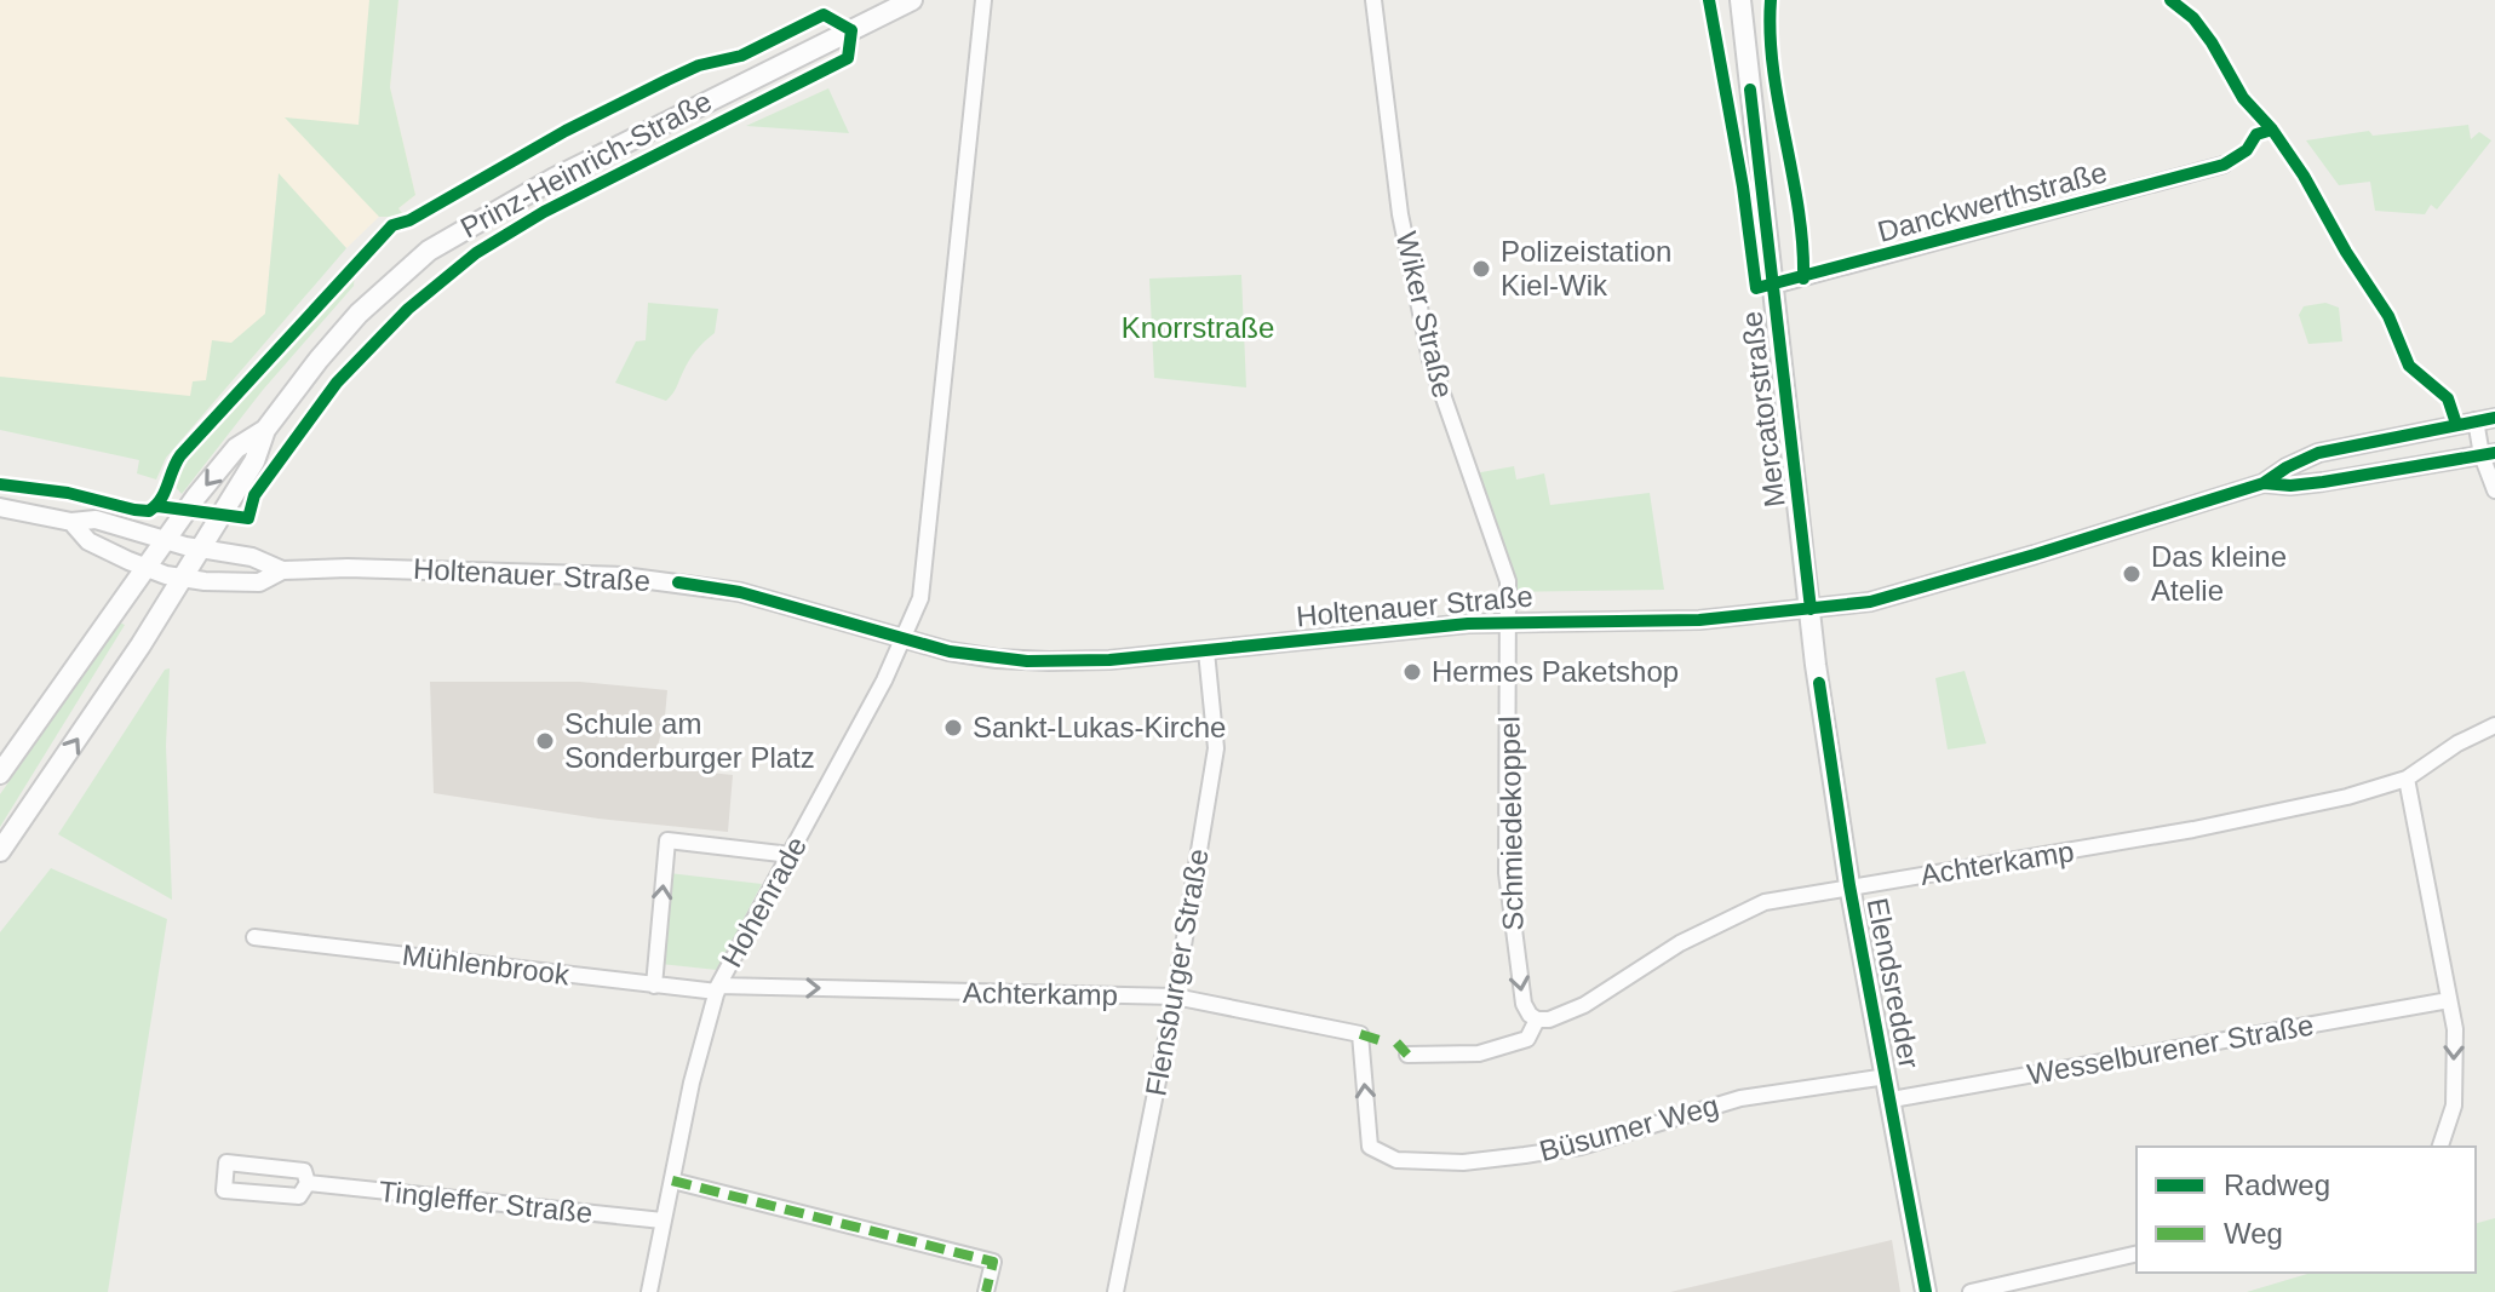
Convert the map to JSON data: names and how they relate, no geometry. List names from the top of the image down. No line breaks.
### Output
{"streets":{"main road":["Prinz-Heinrich-Straße","Mercatorstraße","Elendsredder"],"street":["Danckwerthstraße","Wiker Straße","Holtenauer Straße","Schmiedekoppel","Achterkamp","Hohenrade","Mühlenbrook","Flensburger Straße","Wesselburener Straße","Büsumer Weg","Tingleffer Straße"]},"crossings":[["Prinz-Heinrich-Straße","Holtenauer Straße"],["Danckwerthstraße","Mercatorstraße"],["Wiker Straße","Holtenauer Straße"],["Wiker Straße","Schmiedekoppel"],["Mercatorstraße","Holtenauer Straße"],["Mercatorstraße","Elendsredder"],["Holtenauer Straße","Schmiedekoppel"],["Holtenauer Straße","Hohenrade"],["Holtenauer Straße","Flensburger Straße"],["Holtenauer Straße","Elendsredder"],["Schmiedekoppel","Achterkamp"],["Achterkamp","Hohenrade"],["Achterkamp","Mühlenbrook"],["Achterkamp","Flensburger Straße"],["Achterkamp","Elendsredder"],["Achterkamp","Büsumer Weg"],["Hohenrade","Mühlenbrook"],["Hohenrade","Tingleffer Straße"],["Elendsredder","Wesselburener Straße"],["Elendsredder","Büsumer Weg"]],"one_way":["Schmiedekoppel","Büsumer Weg"],"parks":["Knorrstraße"],"places":["Polizeistation Kiel-Wik","Das kleine Atelie","Hermes Paketshop","Sankt-Lukas-Kirche","Schule am Sonderburger Platz"],"legend":["Radweg","Weg"]}
